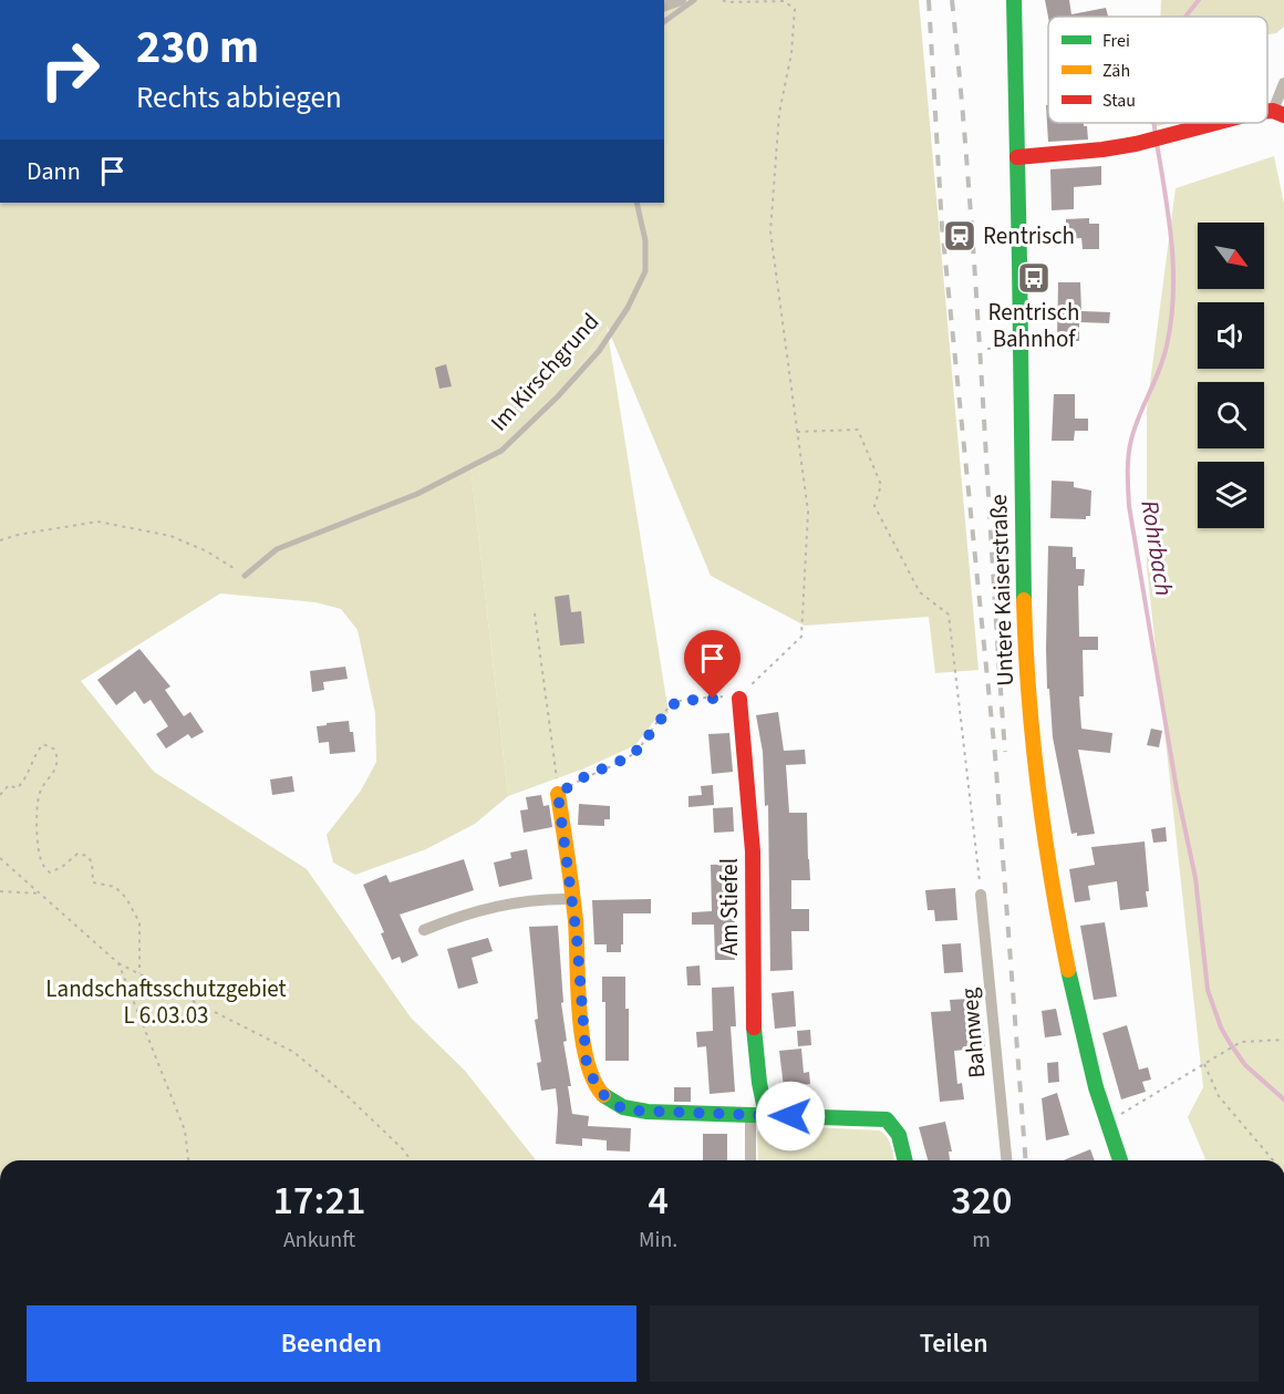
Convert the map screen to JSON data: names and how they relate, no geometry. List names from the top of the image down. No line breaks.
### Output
{"streets":{"street":["Untere Kaiserstraße","Am Stiefel","Bahnweg"],"lane":["Im Kirschgrund"]},"water":["Rohrbach"],"parks":["Landschaftsschutzgebiet L 6.03.03"],"places":{"station":["Rentrisch"],"bus stop":["Rentrisch Bahnhof"]},"legend":["Frei","Zäh","Stau"],"north":"bottom right","page":{"turn":["230 m","Rechts abbiegen"],"then":"Dann","eta":["17:21","Ankunft","4","Min.","320","m"],"buttons":["Beenden","Teilen"]}}
